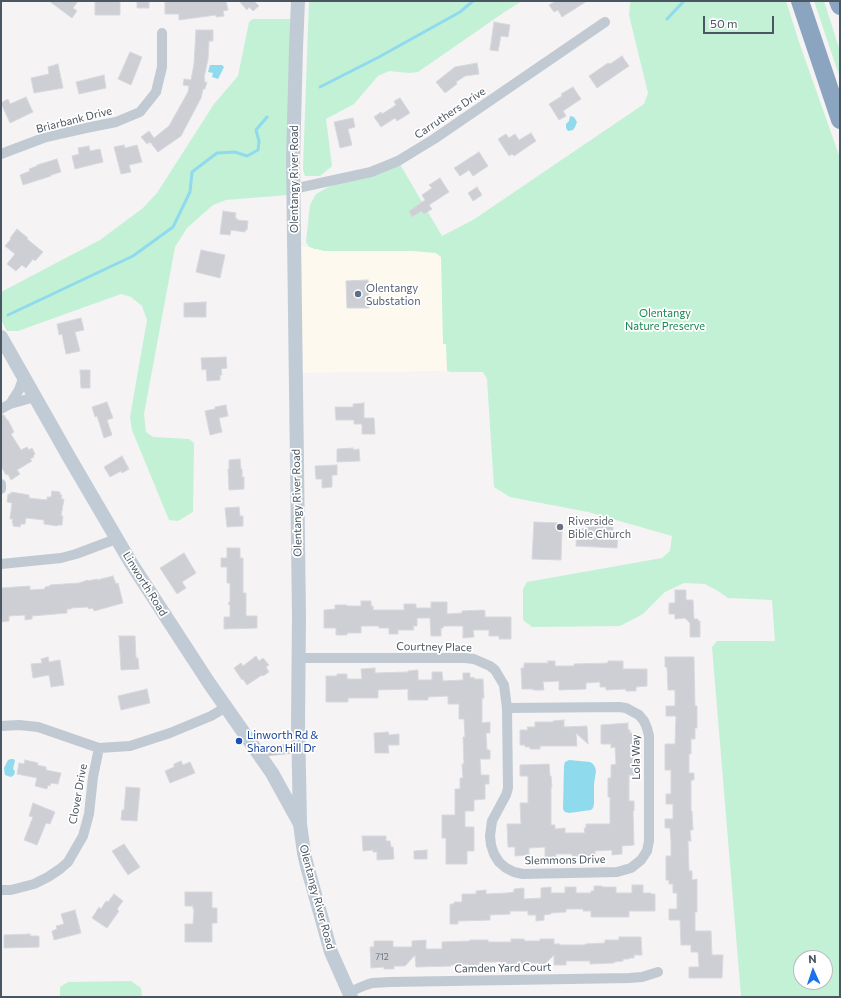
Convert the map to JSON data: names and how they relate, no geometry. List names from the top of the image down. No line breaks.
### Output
{"streets":{"main road":["Olentangy River Road","Linworth Road"],"street":["Carruthers Drive","Briarbank Drive","Courtney Place","Lola Way","Clover Drive","Slemmons Drive","Camden Yard Court"]},"crossings":[["Carruthers Drive","Olentangy River Road"],["Olentangy River Road","Linworth Road"],["Olentangy River Road","Courtney Place"],["Olentangy River Road","Camden Yard Court"],["Courtney Place","Lola Way"],["Courtney Place","Slemmons Drive"],["Lola Way","Slemmons Drive"]],"parks":["Olentangy Nature Preserve"],"places":["Olentangy Substation","Riverside Bible Church","Linworth Rd & Sharon Hill Dr"],"house_numbers":["712"],"scale_bar":"50 m","north":"top"}
